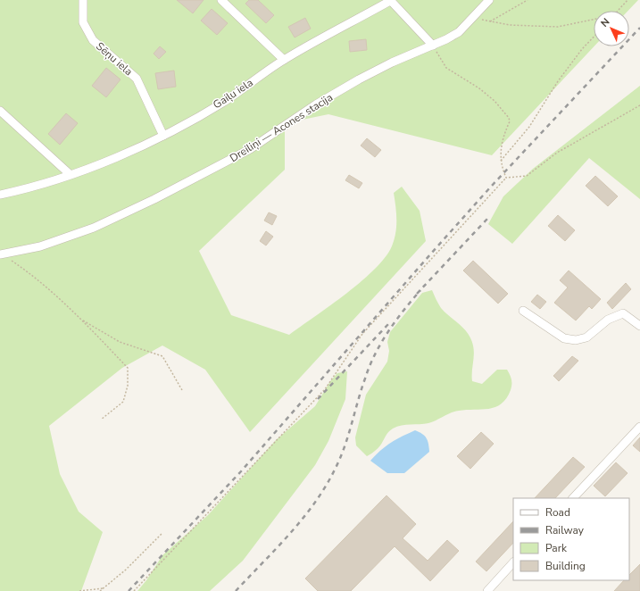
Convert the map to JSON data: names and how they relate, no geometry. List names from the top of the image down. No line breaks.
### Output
{"streets":{"street":["Sēņu iela","Gaiļu iela","Dreiliņi — Acones stacija"]},"crossings":[["Sēņu iela","Gaiļu iela"]],"legend":["Road","Railway","Park","Building"],"north":"top left"}
